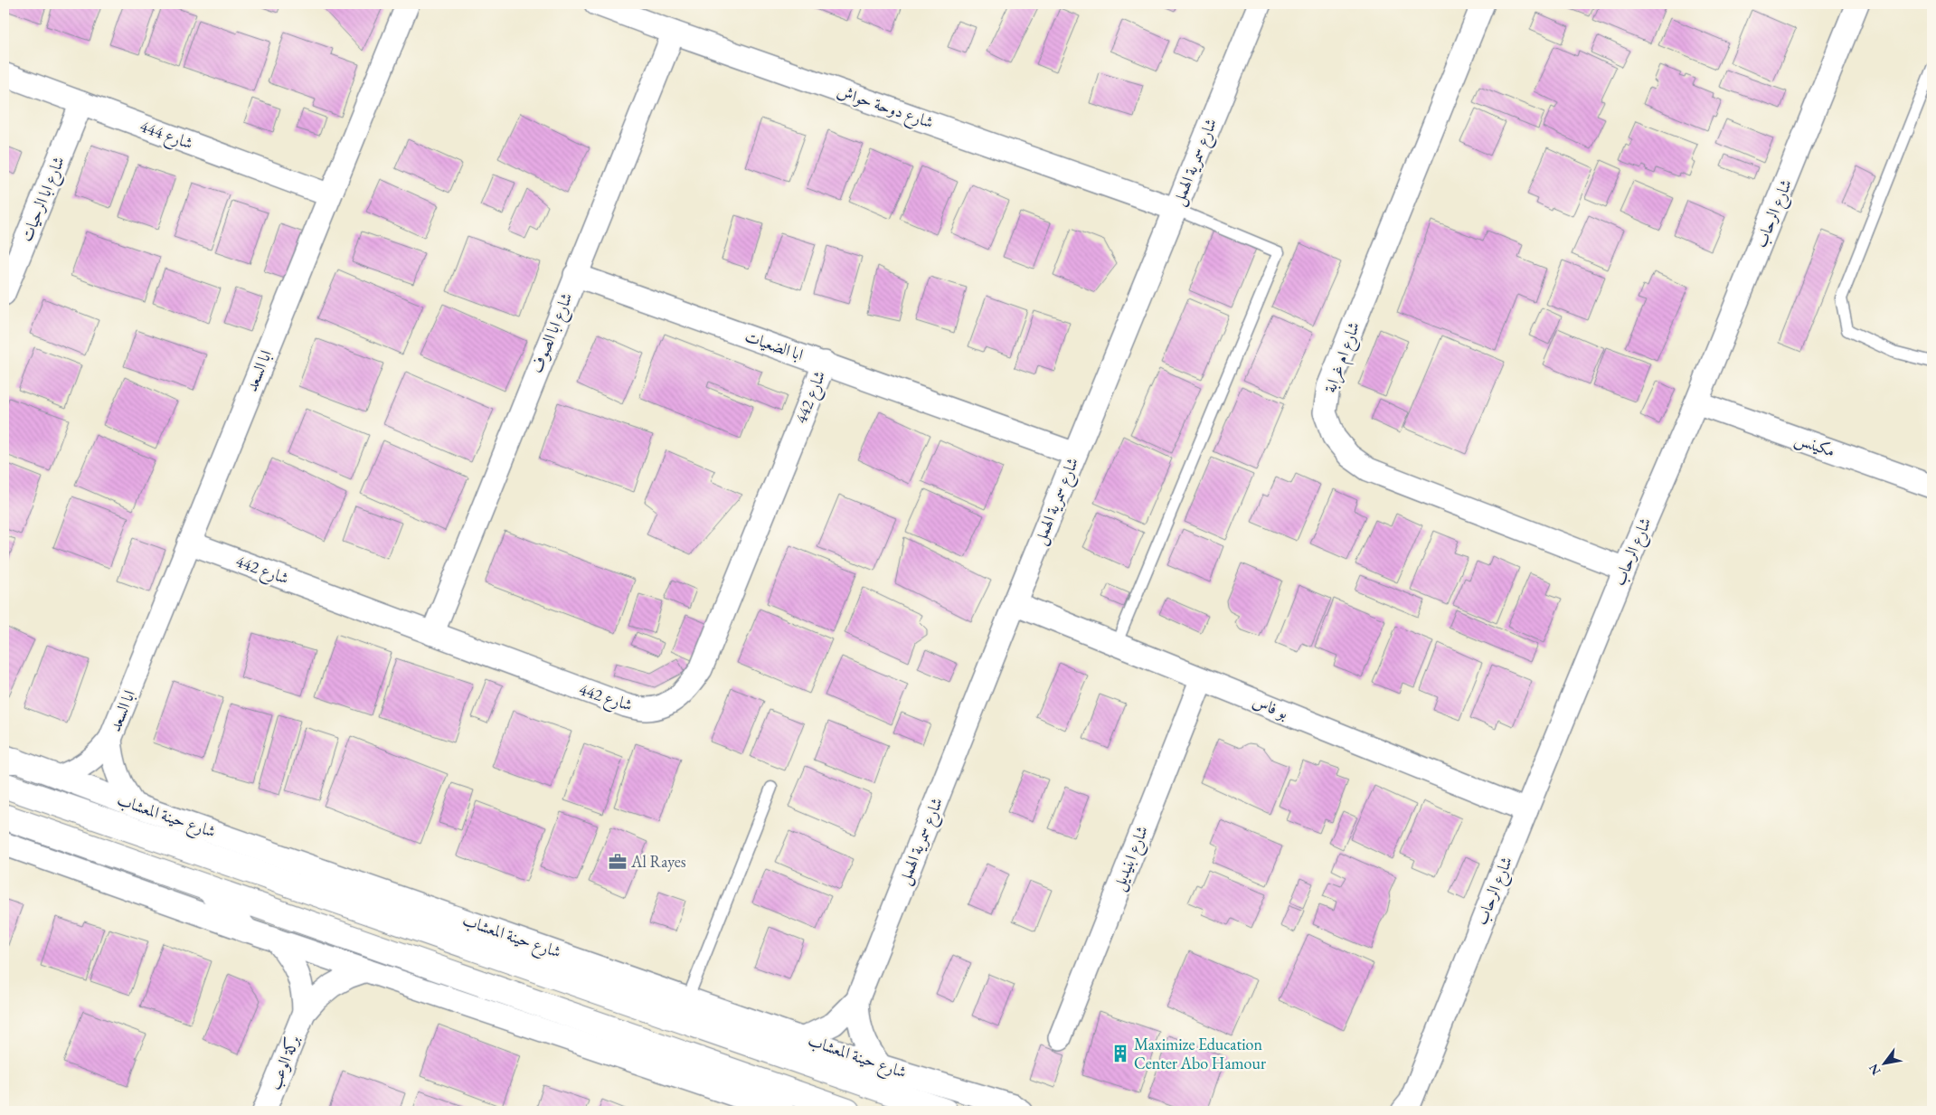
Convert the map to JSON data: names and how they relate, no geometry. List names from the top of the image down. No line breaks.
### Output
{"streets":{"street":["شارع دوحة حواش","شارع 444","شارع سمرية الهمل","شارع ابا الرحيات","شارع الرحاب","شارع ابا الصوف","ابا الضعيات","شارع ام غرابة","ابا السعد","شارع 442","مكينس","بو فاس","شارع حينة المعشاب","شارع ابنيديل","بركة الوعب"]},"crossings":[["شارع دوحة حواش","شارع سمرية الهمل"],["شارع دوحة حواش","شارع ابا الصوف"],["شارع 444","شارع ابا الرحيات"],["شارع 444","ابا السعد"],["شارع سمرية الهمل","ابا الضعيات"],["شارع سمرية الهمل","بو فاس"],["شارع سمرية الهمل","شارع حينة المعشاب"],["شارع الرحاب","شارع ام غرابة"],["شارع الرحاب","مكينس"],["شارع الرحاب","بو فاس"],["شارع ابا الصوف","ابا الضعيات"],["شارع ابا الصوف","شارع 442"],["ابا الضعيات","شارع 442"],["ابا السعد","شارع 442"],["ابا السعد","شارع حينة المعشاب"],["بو فاس","شارع ابنيديل"]],"places":{"office":["Al Rayes"],"building":["Maximize Education Center Abo Hamour"]},"north":"bottom left"}
